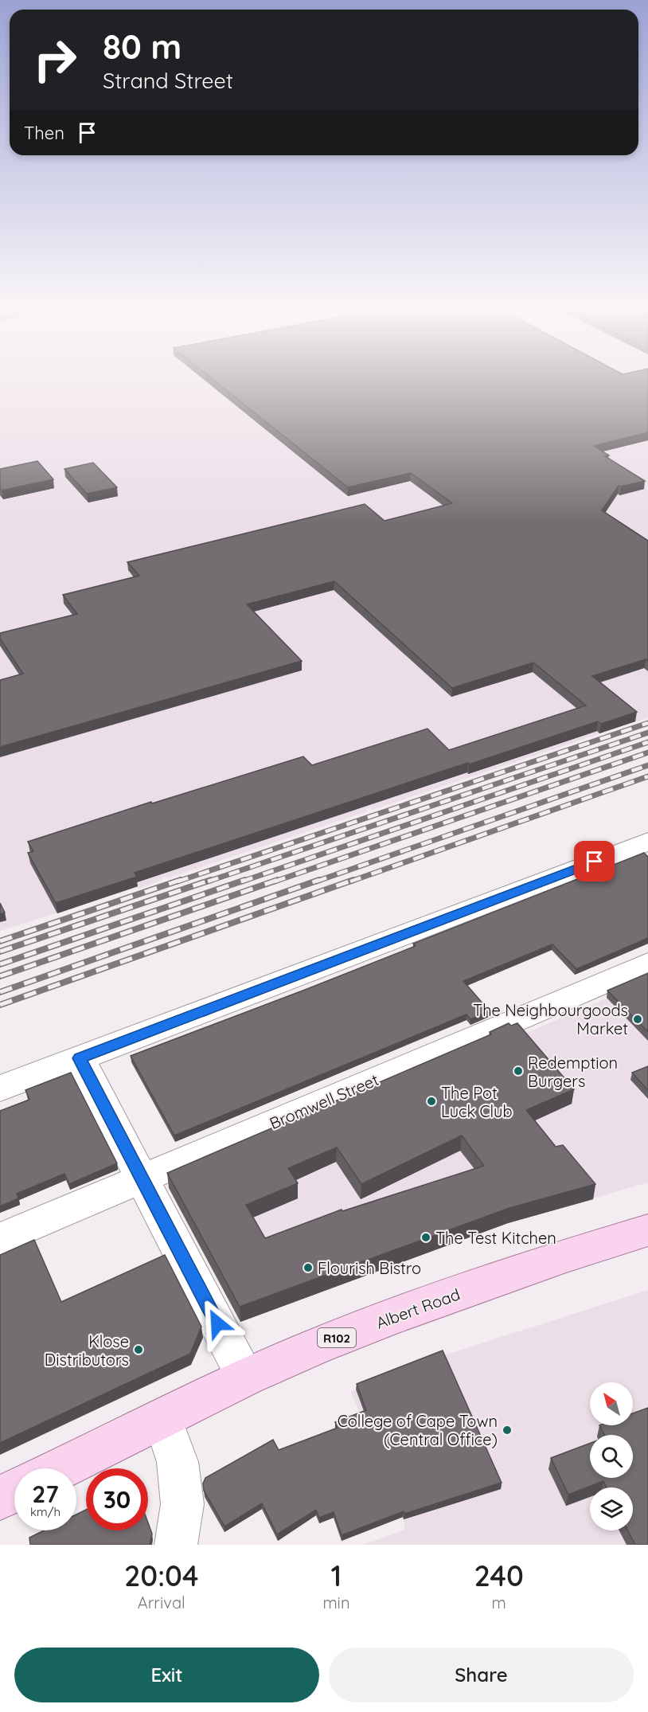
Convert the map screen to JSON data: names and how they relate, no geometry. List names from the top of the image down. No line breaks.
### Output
{"streets":{"main road":["Albert Road","R102"],"street":["Bromwell Street"]},"places":["The Neighbourgoods Market","Redemption Burgers","The Pot Luck Club","The Test Kitchen","Flourish Bistro","Klose Distributors","College of Cape Town (Central Office)"],"north":"top left","page":{"turn":["80 m","Strand Street"],"then":"Then","speed":"27 km/h","limit":"30","eta":["20:04","Arrival","1","min","240","m"],"buttons":["Exit","Share"]}}
